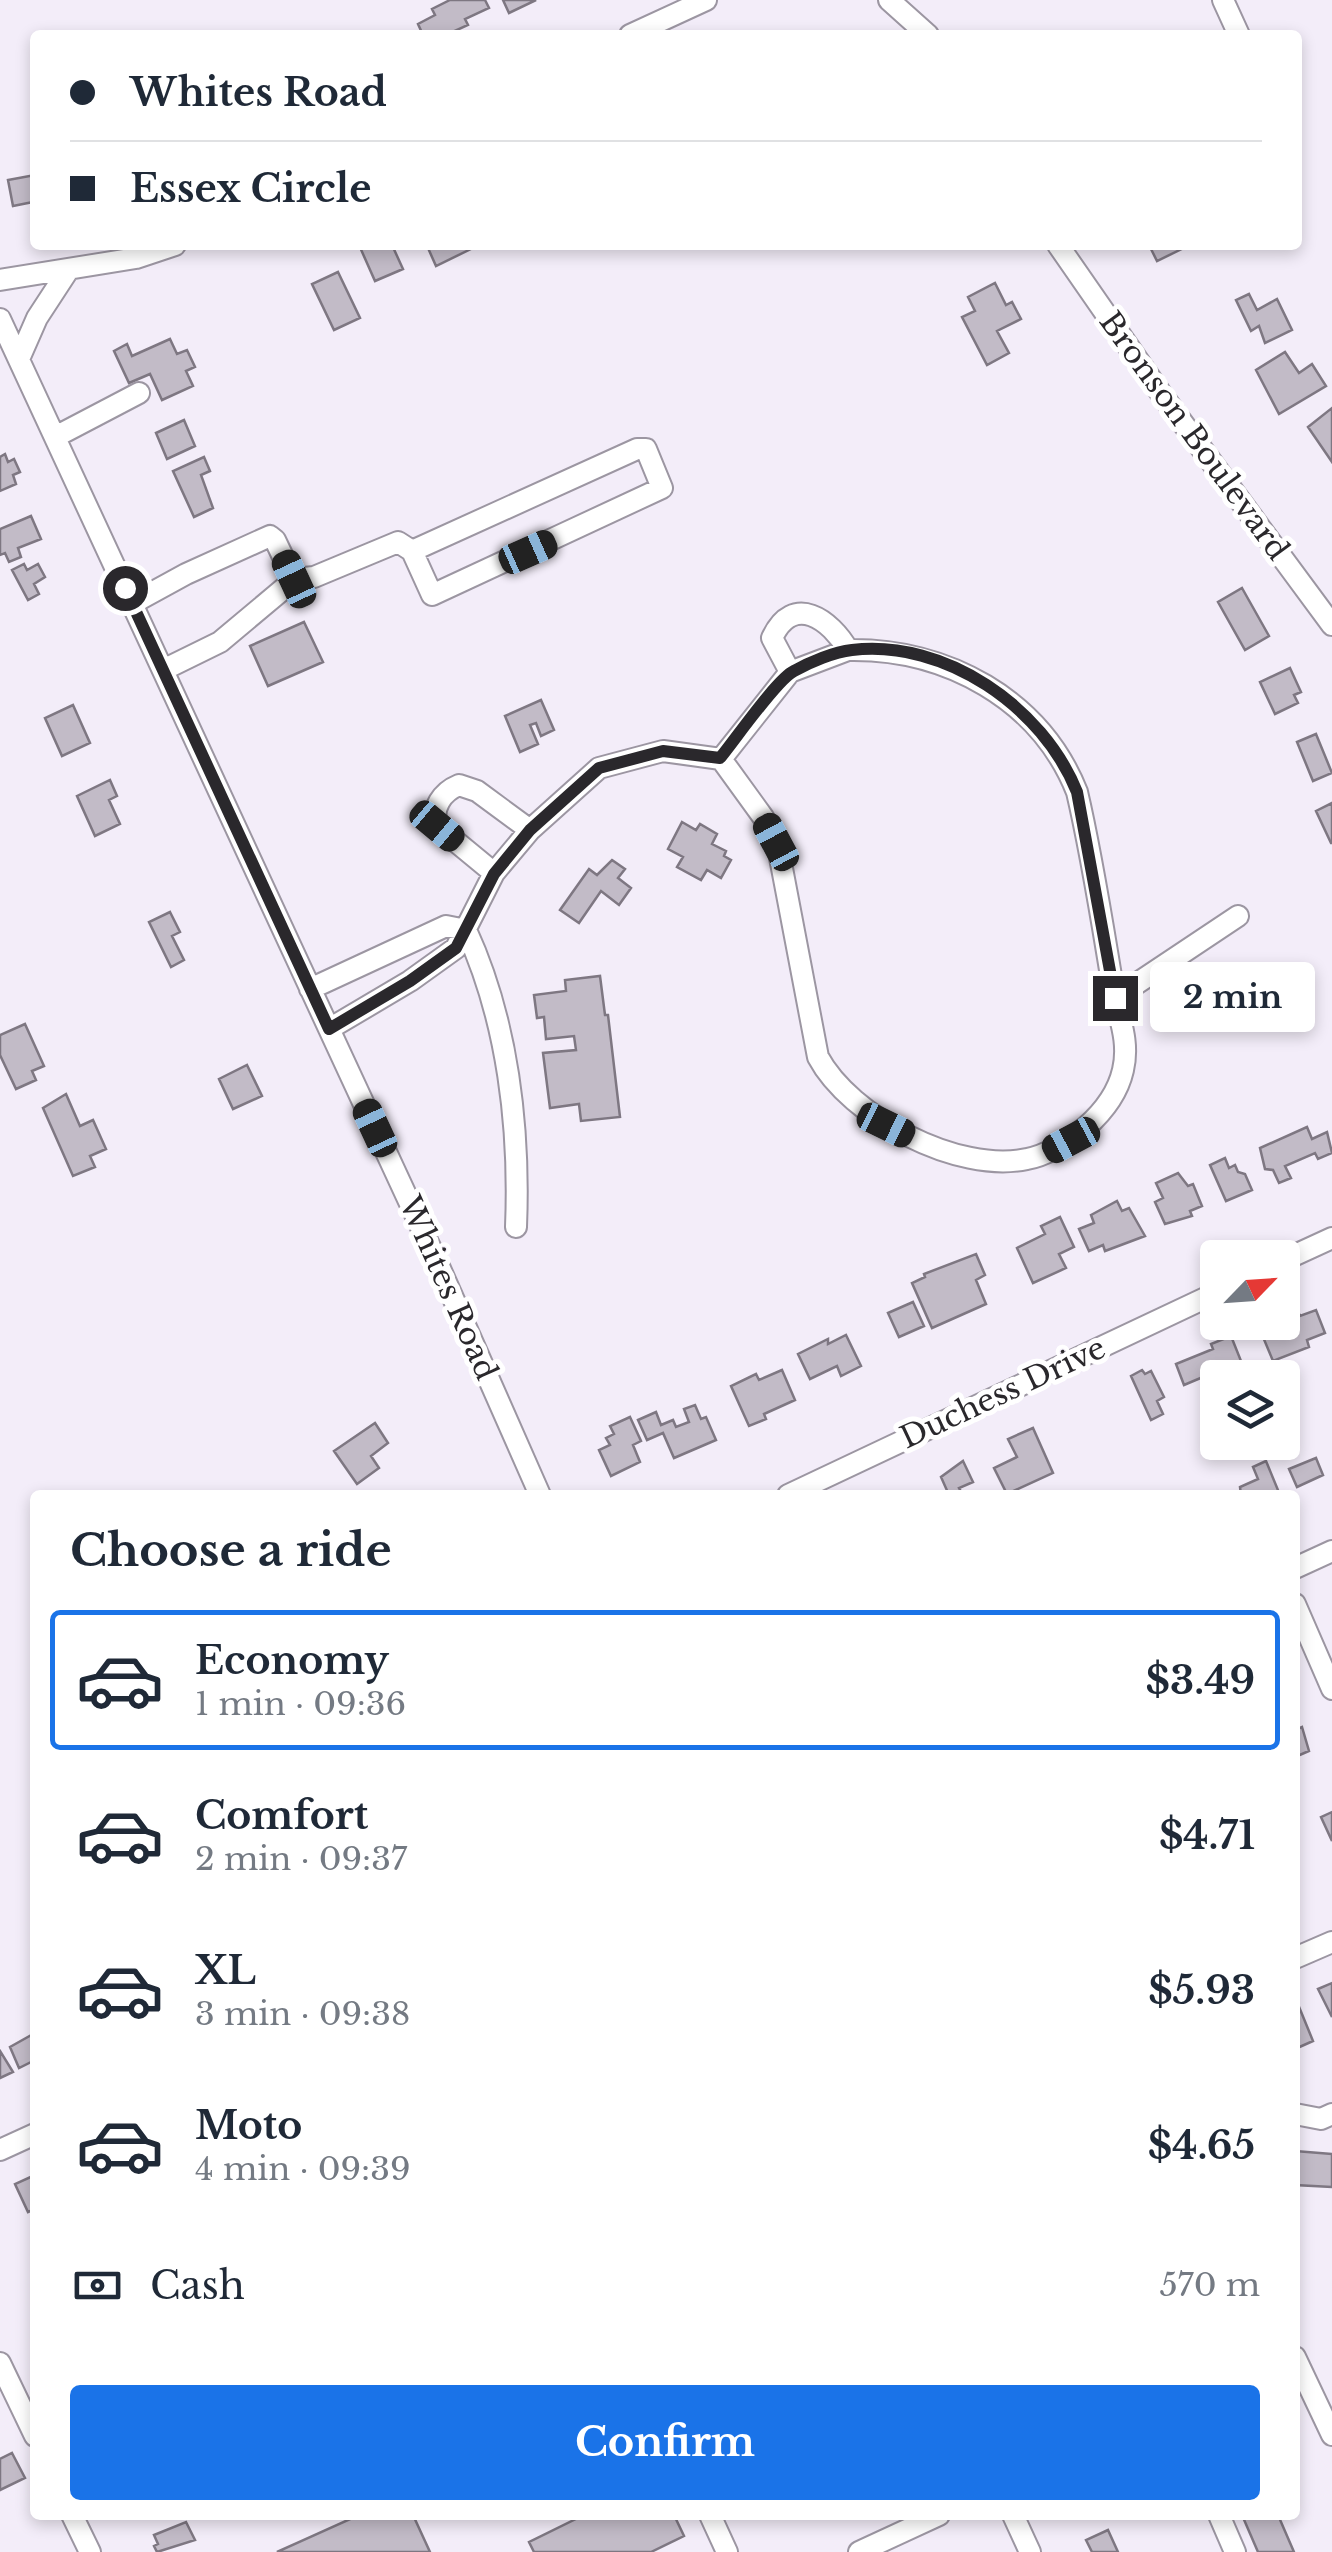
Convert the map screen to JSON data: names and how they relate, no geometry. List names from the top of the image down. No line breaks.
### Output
{"streets":{"street":["Bronson Boulevard","Whites Road","Duchess Drive"]},"north":"top right","page":{"banner":["Whites Road","Essex Circle"],"bubble":"2 min","heading":"Choose a ride","list":[{"name":"Economy","note":"1 min · 09:36","value":"$3.49"},{"name":"Comfort","note":"2 min · 09:37","value":"$4.71"},{"name":"XL","note":"3 min · 09:38","value":"$5.93"},{"name":"Moto","note":"4 min · 09:39","value":"$4.65"}],"pay":["Cash","570 m"],"buttons":"Confirm"}}
